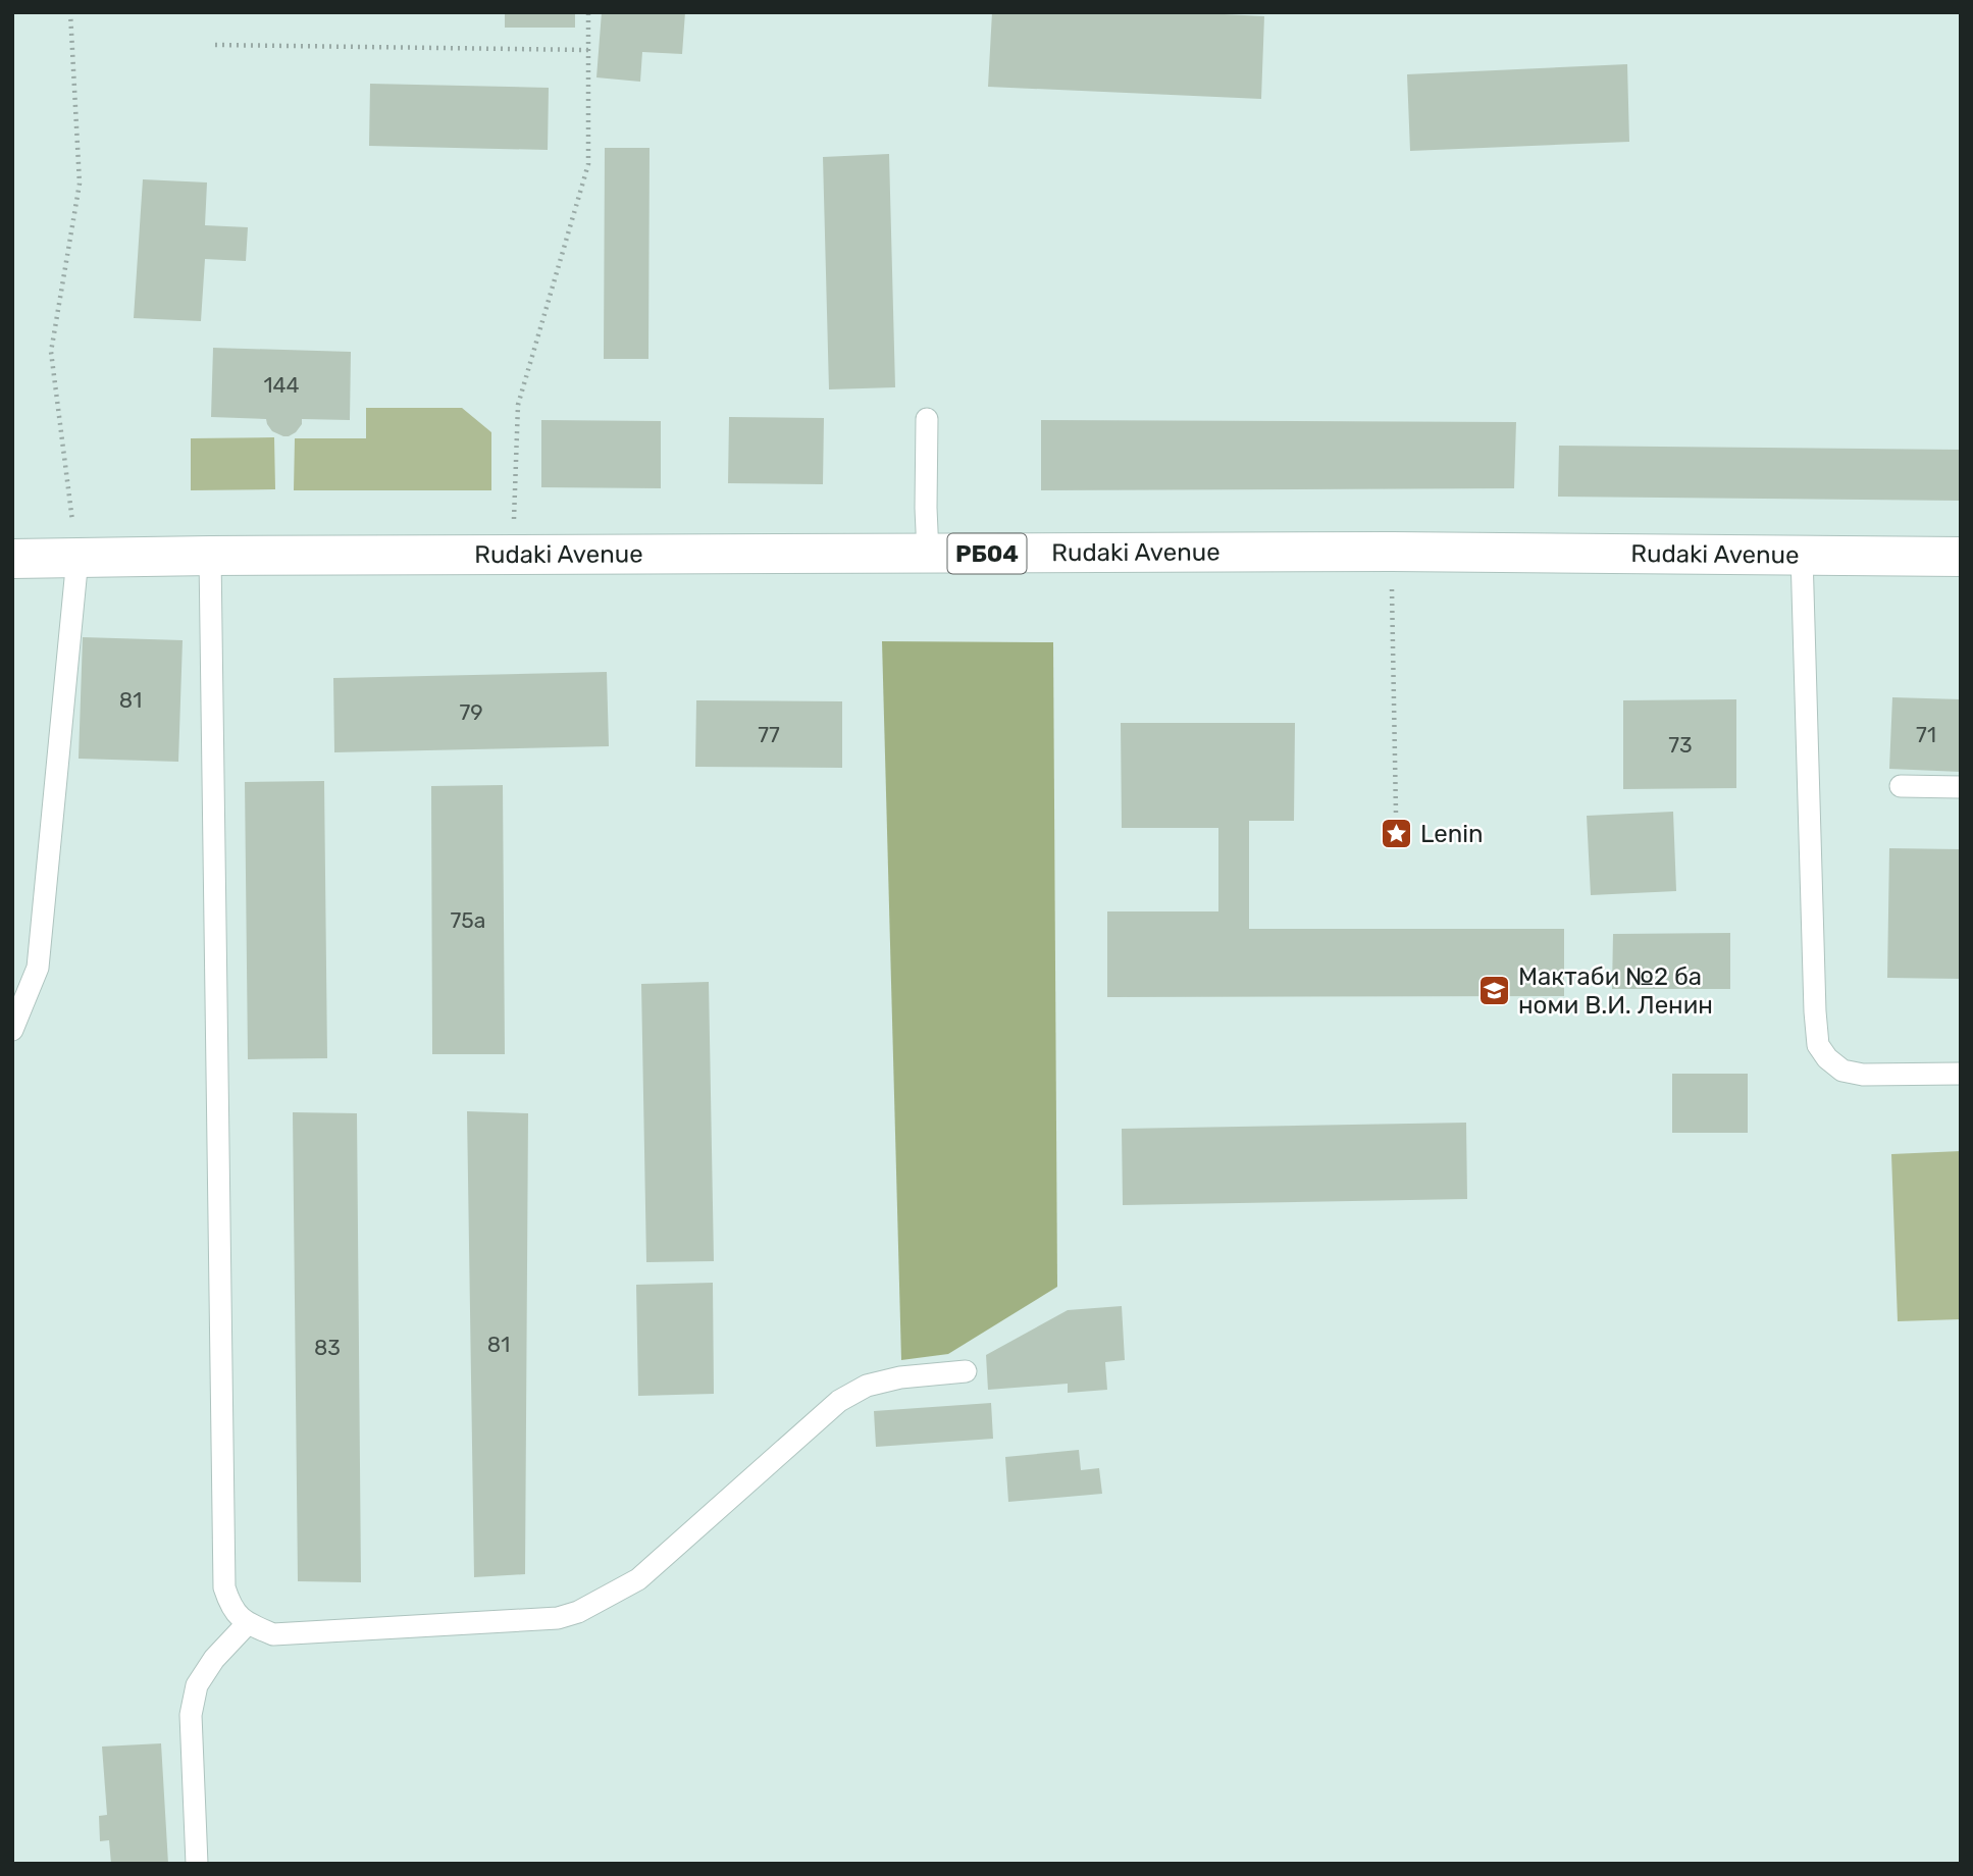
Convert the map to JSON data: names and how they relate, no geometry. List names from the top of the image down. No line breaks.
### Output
{"streets":{"main road":["Rudaki Avenue","РБ04"]},"places":{"place":["Lenin"],"school or university":["Мактаби №2 ба номи В.И. Ленин"]},"house_numbers":["144","81","79","77","71","73","75а","81","83"]}
